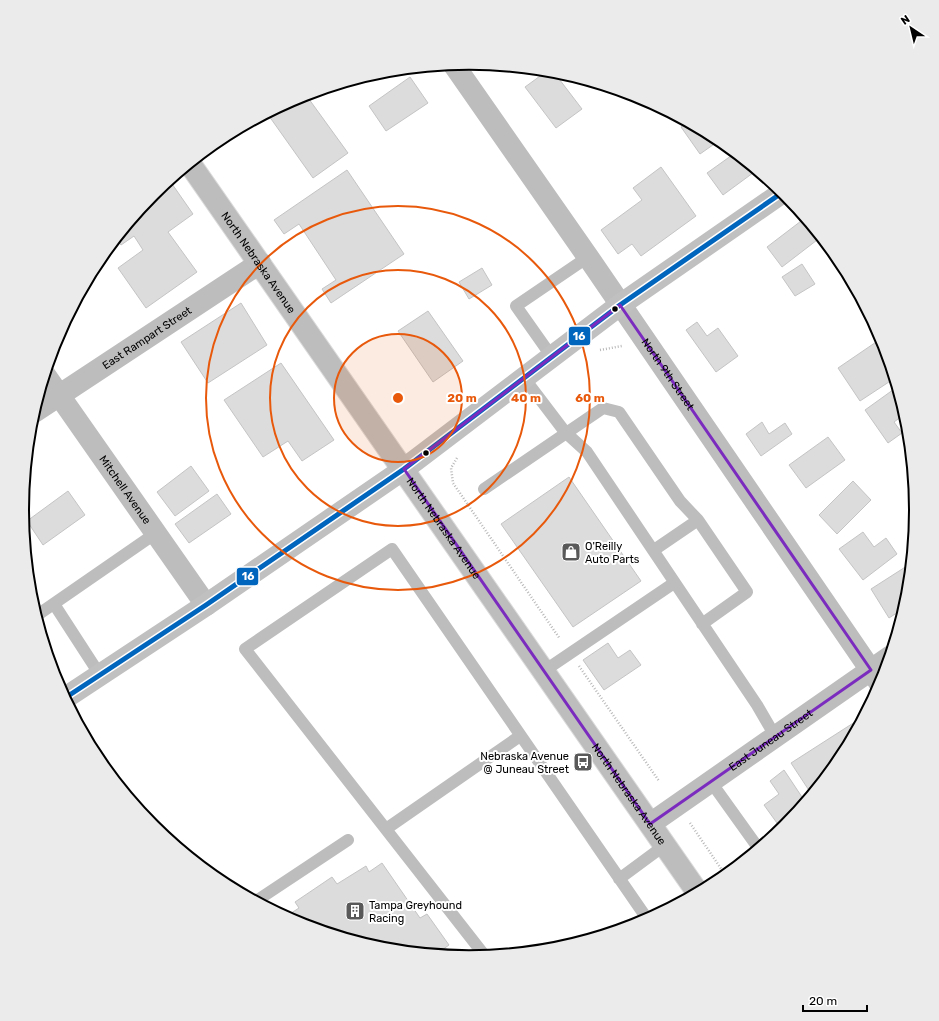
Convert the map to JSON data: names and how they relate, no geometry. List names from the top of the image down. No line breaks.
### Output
{"streets":{"street":["North Nebraska Avenue","East Rampart Street","North 9th Street","Mitchell Avenue","East Juneau Street"]},"crossings":[["North Nebraska Avenue","East Rampart Street"],["North Nebraska Avenue","East Juneau Street"],["East Rampart Street","Mitchell Avenue"],["North 9th Street","East Juneau Street"]],"places":{"shop":["O'Reilly Auto Parts"],"bus stop":["Nebraska Avenue @ Juneau Street"],"building":["Tampa Greyhound Racing"]},"lines":["transit line 16"],"scale_bar":"20 m","north":"top left","rings":["20 m","40 m","60 m"]}
